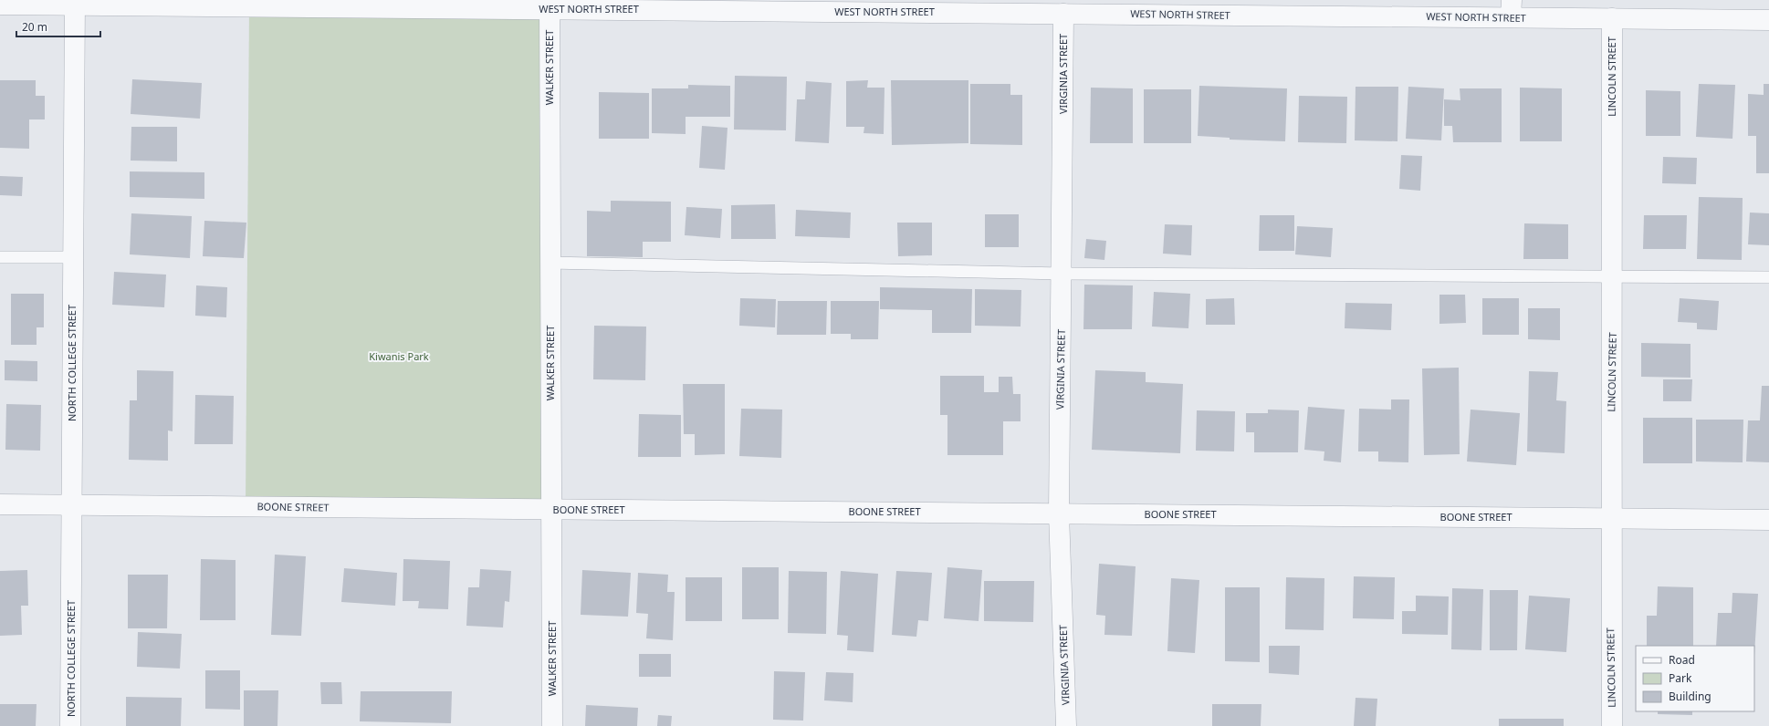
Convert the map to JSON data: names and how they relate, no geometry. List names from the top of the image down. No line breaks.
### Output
{"streets":{"street":["WEST NORTH STREET","WALKER STREET","VIRGINIA STREET","LINCOLN STREET","NORTH COLLEGE STREET","BOONE STREET"]},"crossings":[["WEST NORTH STREET","WALKER STREET"],["WEST NORTH STREET","VIRGINIA STREET"],["WEST NORTH STREET","LINCOLN STREET"],["WEST NORTH STREET","NORTH COLLEGE STREET"],["WALKER STREET","BOONE STREET"],["VIRGINIA STREET","BOONE STREET"],["LINCOLN STREET","BOONE STREET"],["NORTH COLLEGE STREET","BOONE STREET"]],"parks":["Kiwanis Park"],"legend":["Road","Park","Building"],"scale_bar":"20 m"}
